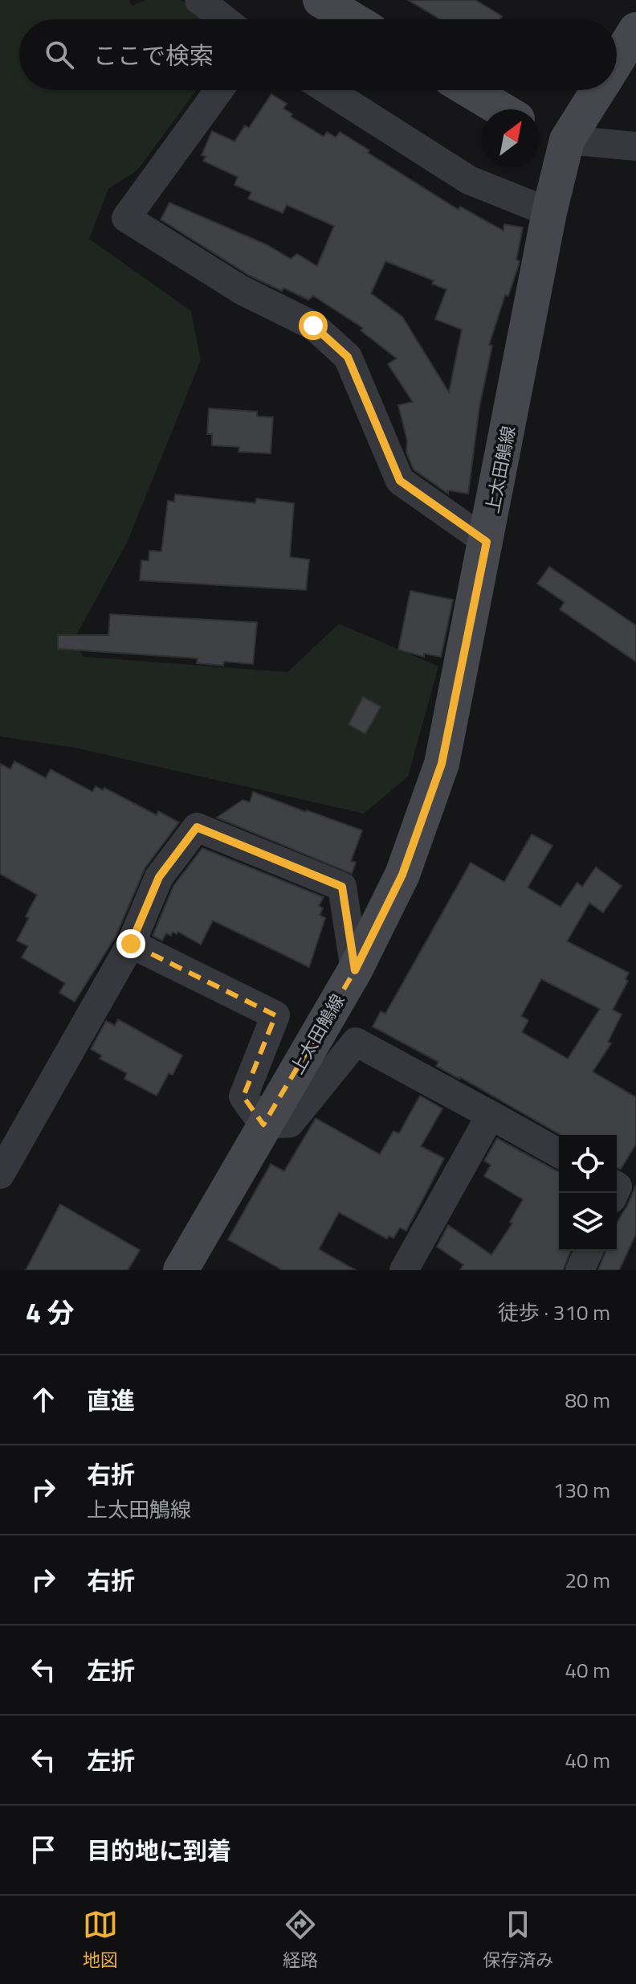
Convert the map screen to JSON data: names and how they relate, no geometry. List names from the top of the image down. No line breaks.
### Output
{"streets":{"main road":["上太田鵤線"]},"north":"top right","page":{"search":"ここで検索","heading":["4 分","徒歩 · 310 m"],"list":[["直進","80 m"],["右折","上太田鵤線","130 m"],["右折","20 m"],["左折","40 m"],["左折","40 m"],"目的地に到着"],"nav":["地図","経路","保存済み"]}}
